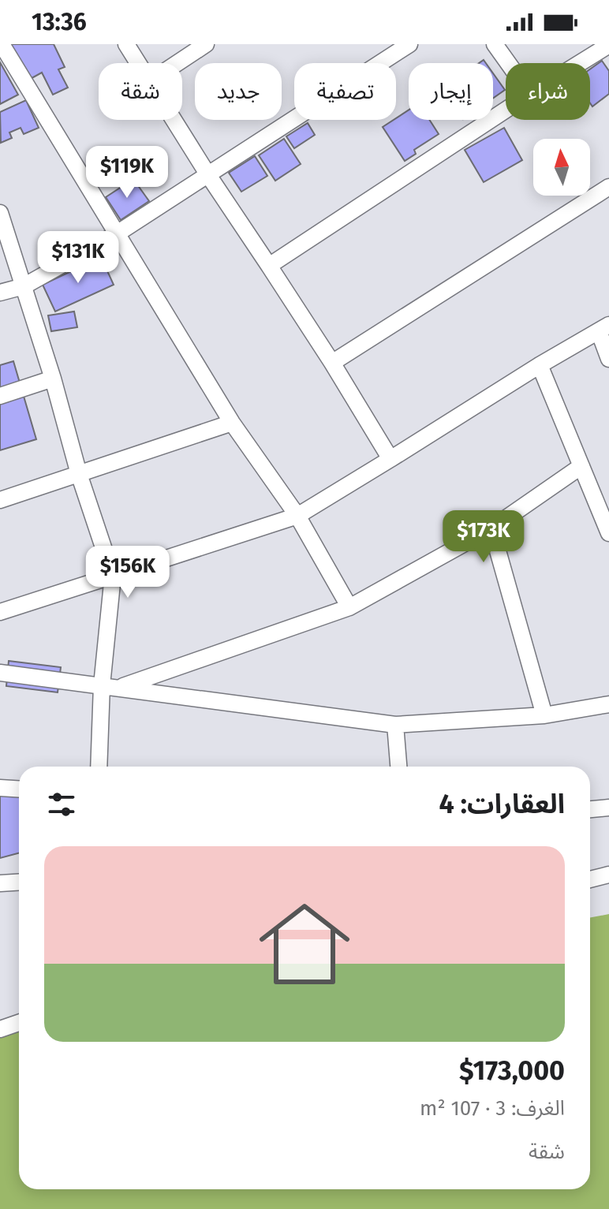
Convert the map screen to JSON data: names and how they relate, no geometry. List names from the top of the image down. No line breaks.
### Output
{"north":"top","page":{"status":"13:36","chip":["شراء","إيجار","تصفية","جديد","شقة"],"price":["$119K","$131K","$173K","$156K"],"heading":"العقارات: 4","list":[{"name":"$173,000","note":"الغرف: 3 · 107 m² · شقة"}]}}
